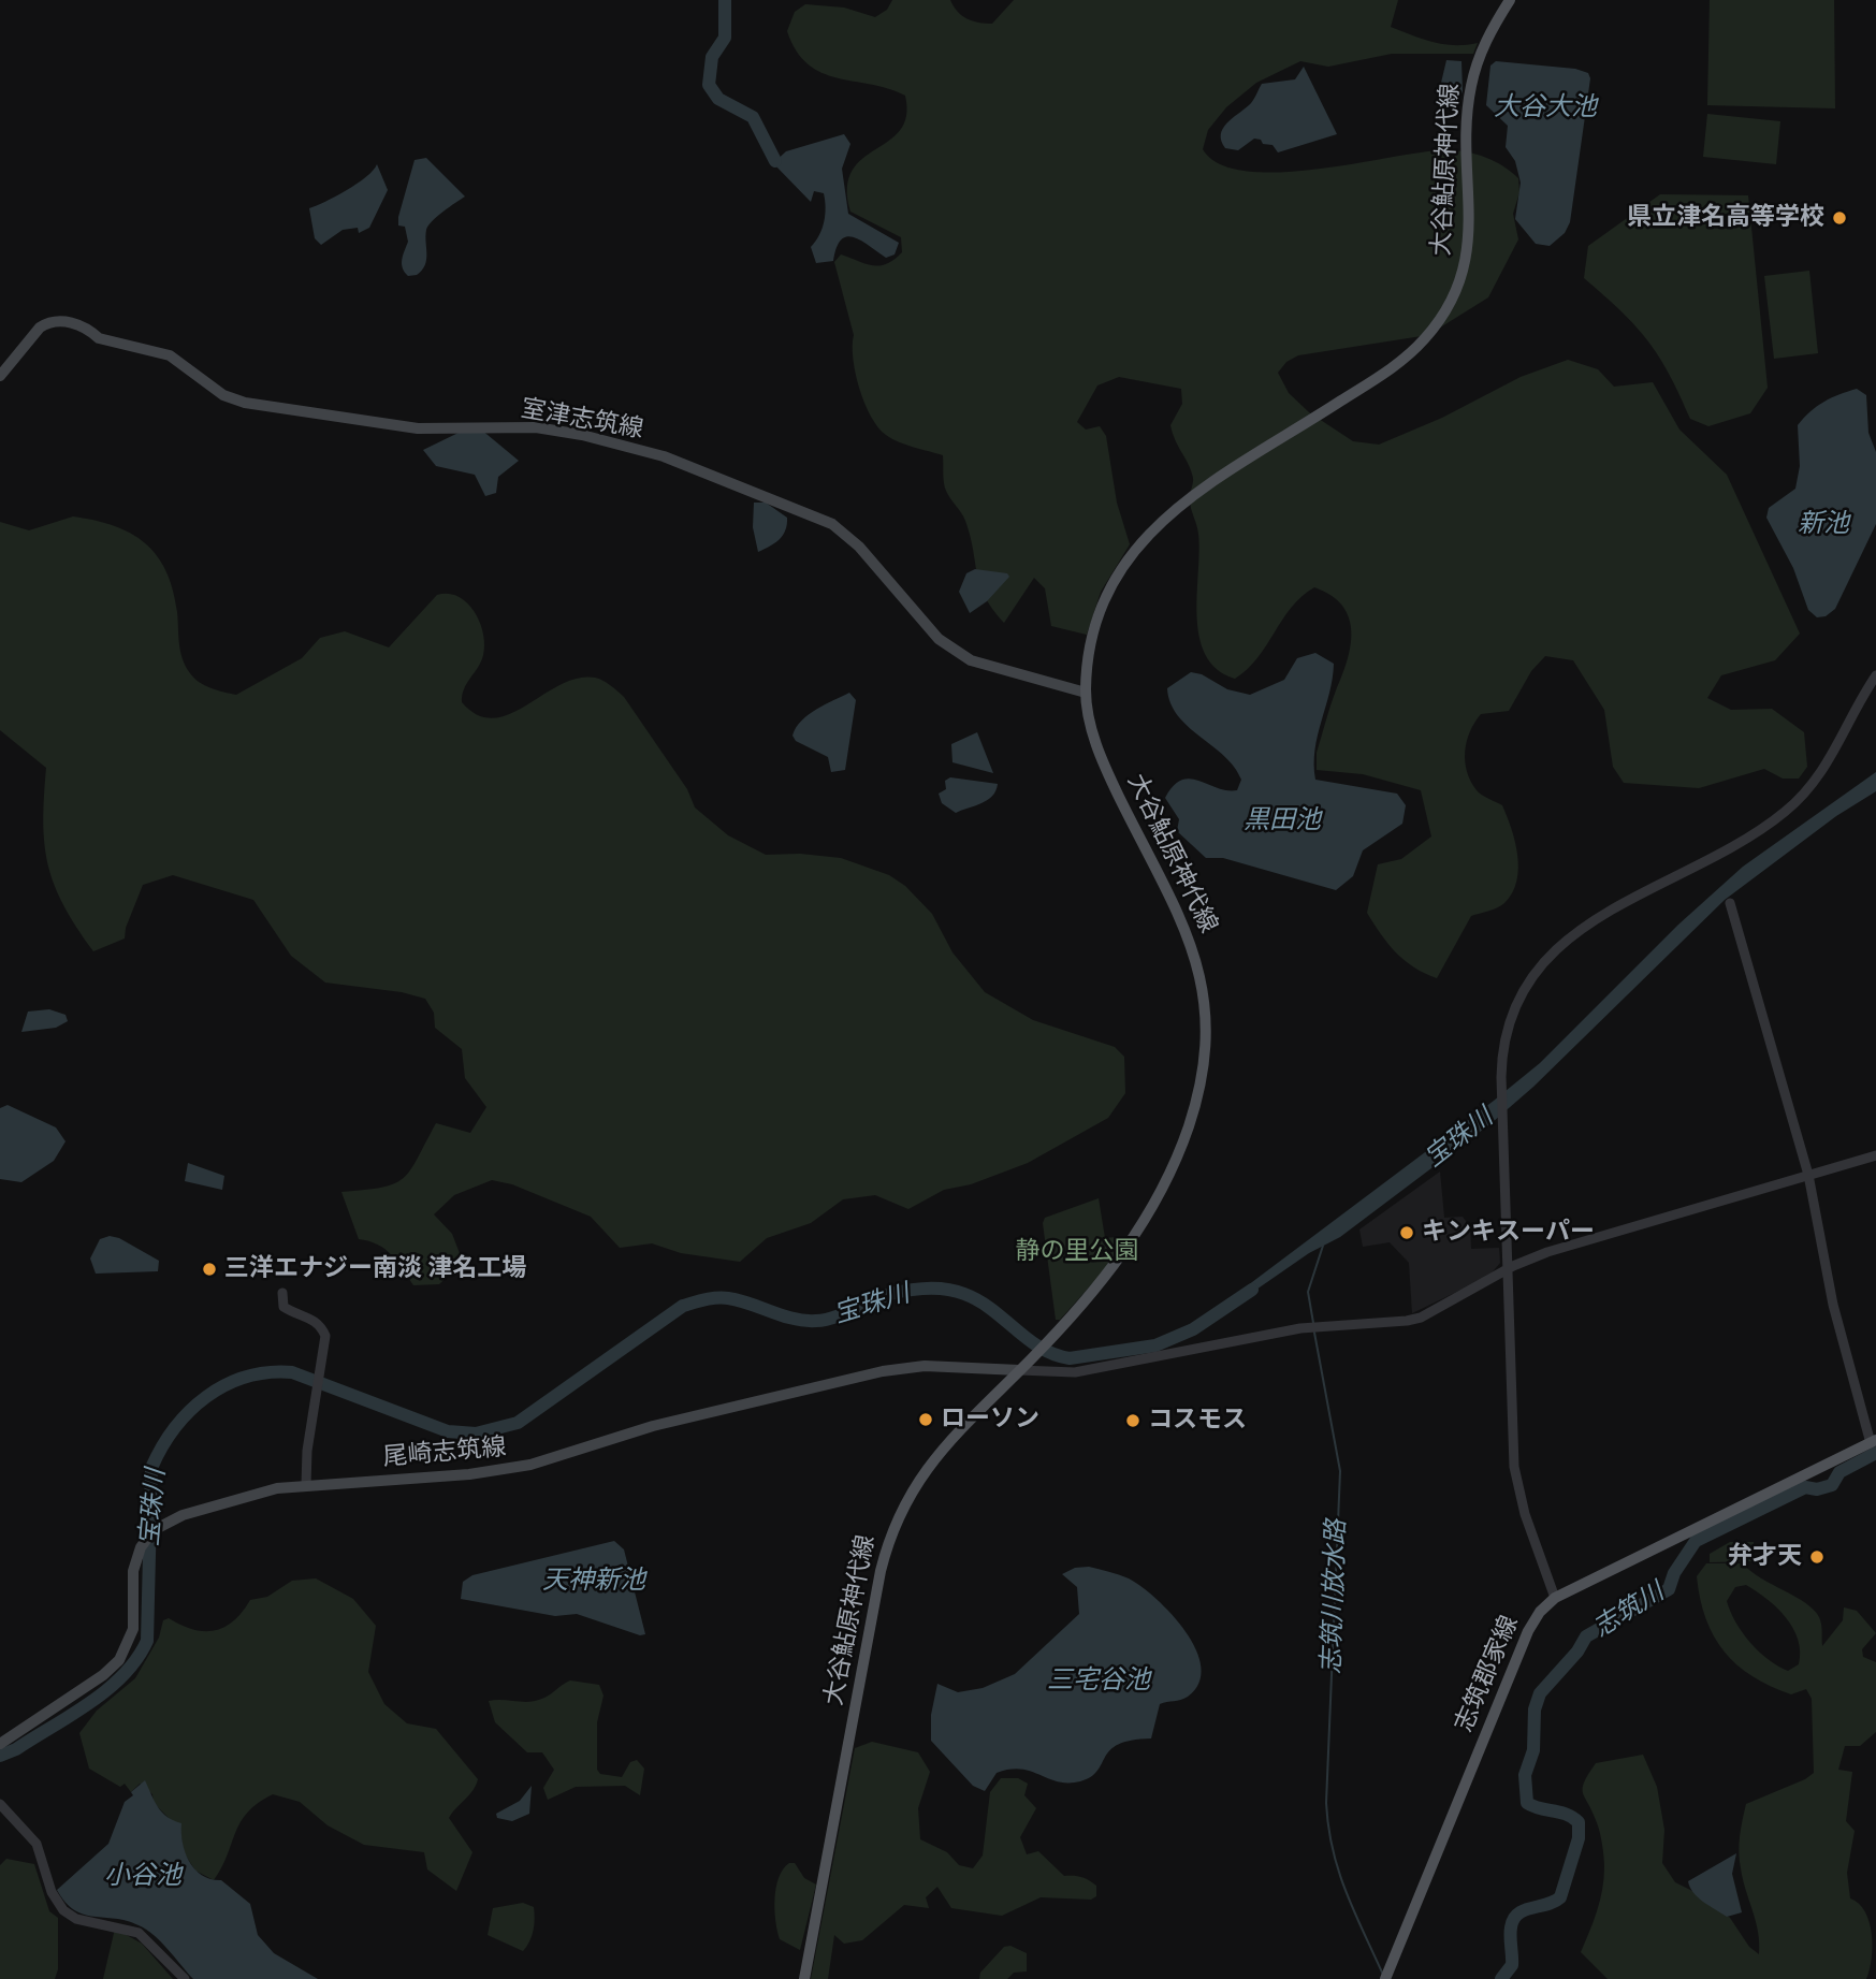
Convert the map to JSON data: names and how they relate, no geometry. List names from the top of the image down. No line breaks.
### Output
{"streets":{"main road":["大谷鮎原神代線","室津志筑線","尾崎志筑線","志筑郡家線"]},"crossings":[["大谷鮎原神代線","室津志筑線"],["大谷鮎原神代線","尾崎志筑線"]],"water":["大谷大池","新池","黒田池","宝珠川","天神新池","志筑川放水路","志筑川","三宅谷池","小谷池"],"parks":["静の里公園"],"places":["県立津名高等学校","キンキスーパー","三洋エナジー南淡 津名工場","ローソン","コスモス","弁才天"]}
